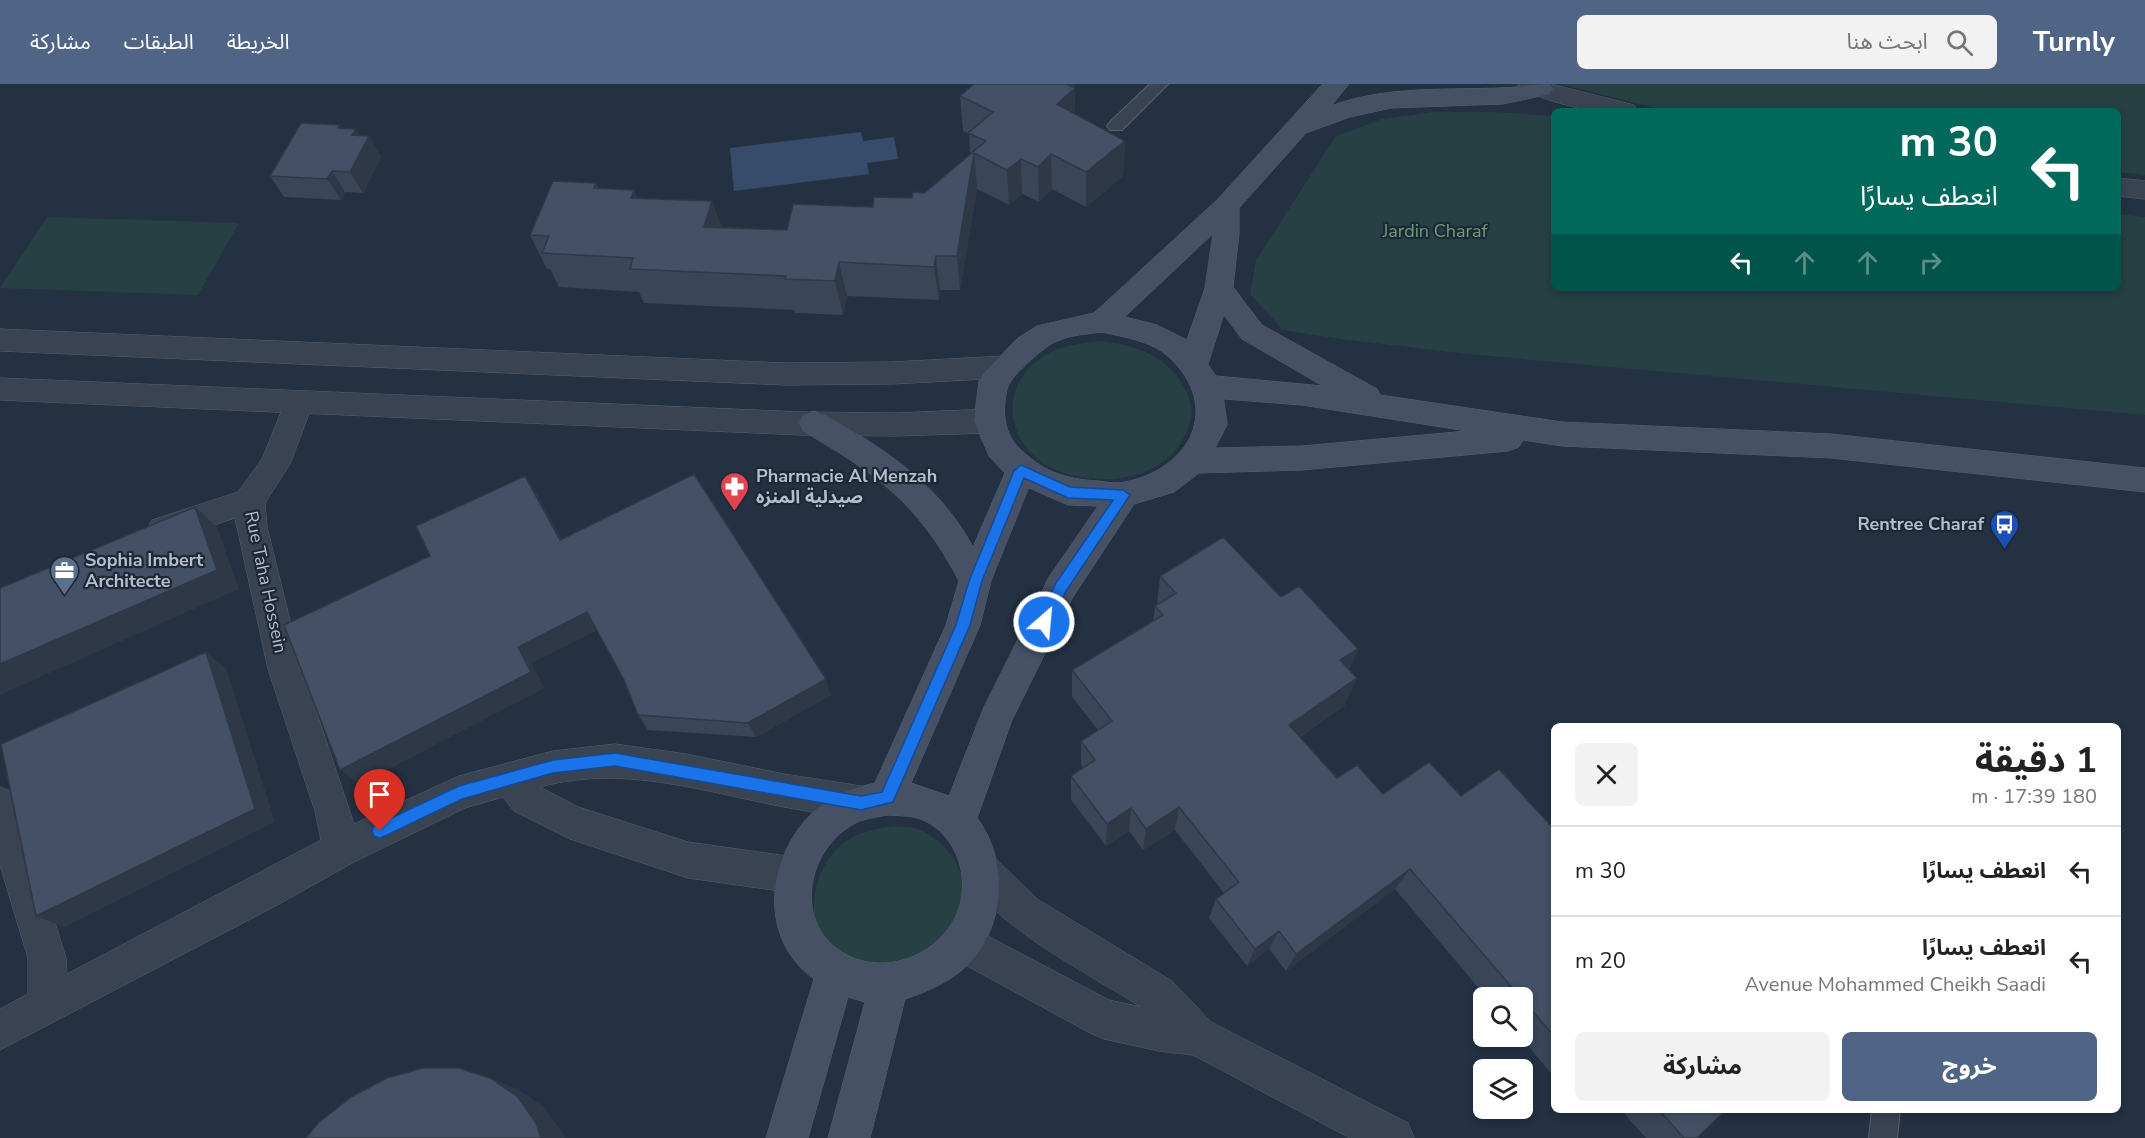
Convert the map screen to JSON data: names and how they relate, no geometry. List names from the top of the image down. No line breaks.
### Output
{"streets":{"street":["Rue Taha Hossein"]},"parks":["Jardin Charaf"],"places":{"pharmacy":["Pharmacie Al Menzah صيدلية المنزه"],"bus stop":["Rentree Charaf"],"office":["Sophia Imbert Architecte"]},"page":{"header":"Turnly","search":"ابحث هنا","nav":["الخريطة","الطبقات","مشاركة"],"turn":["30 m","انعطف يسارًا"],"heading":["1 دقيقة","180 m · 17:39"],"list":[{"name":"انعطف يسارًا","value":"30 m"},{"name":"انعطف يسارًا","note":"Avenue Mohammed Cheikh Saadi","value":"20 m"}],"buttons":["خروج","مشاركة"]}}
